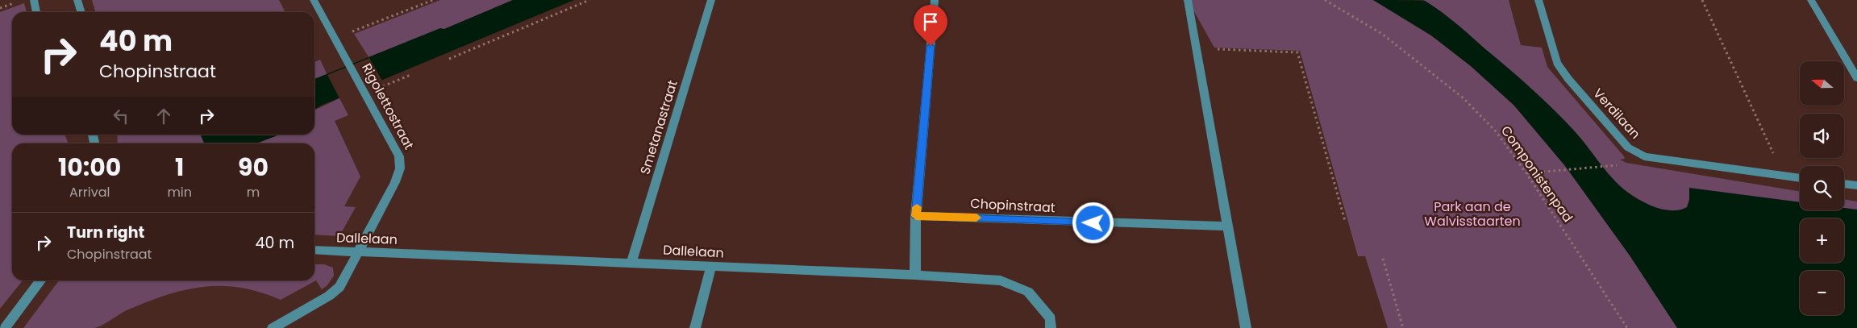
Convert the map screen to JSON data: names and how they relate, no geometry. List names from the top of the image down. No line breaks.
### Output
{"streets":{"street":["Rigolettostraat","Verdilaan","Smetanastraat","Chopinstraat","Dallelaan"],"path":["Componistenpad"]},"crossings":[["Rigolettostraat","Dallelaan"],["Smetanastraat","Dallelaan"]],"parks":["Park aan de Walvisstaarten"],"north":"left","page":{"turn":["40 m","Chopinstraat"],"map_buttons":["+","−"],"eta":["10:00","Arrival","1","min","90","m"],"list":[{"name":"Turn right","note":"Chopinstraat","value":"40 m"}]}}
